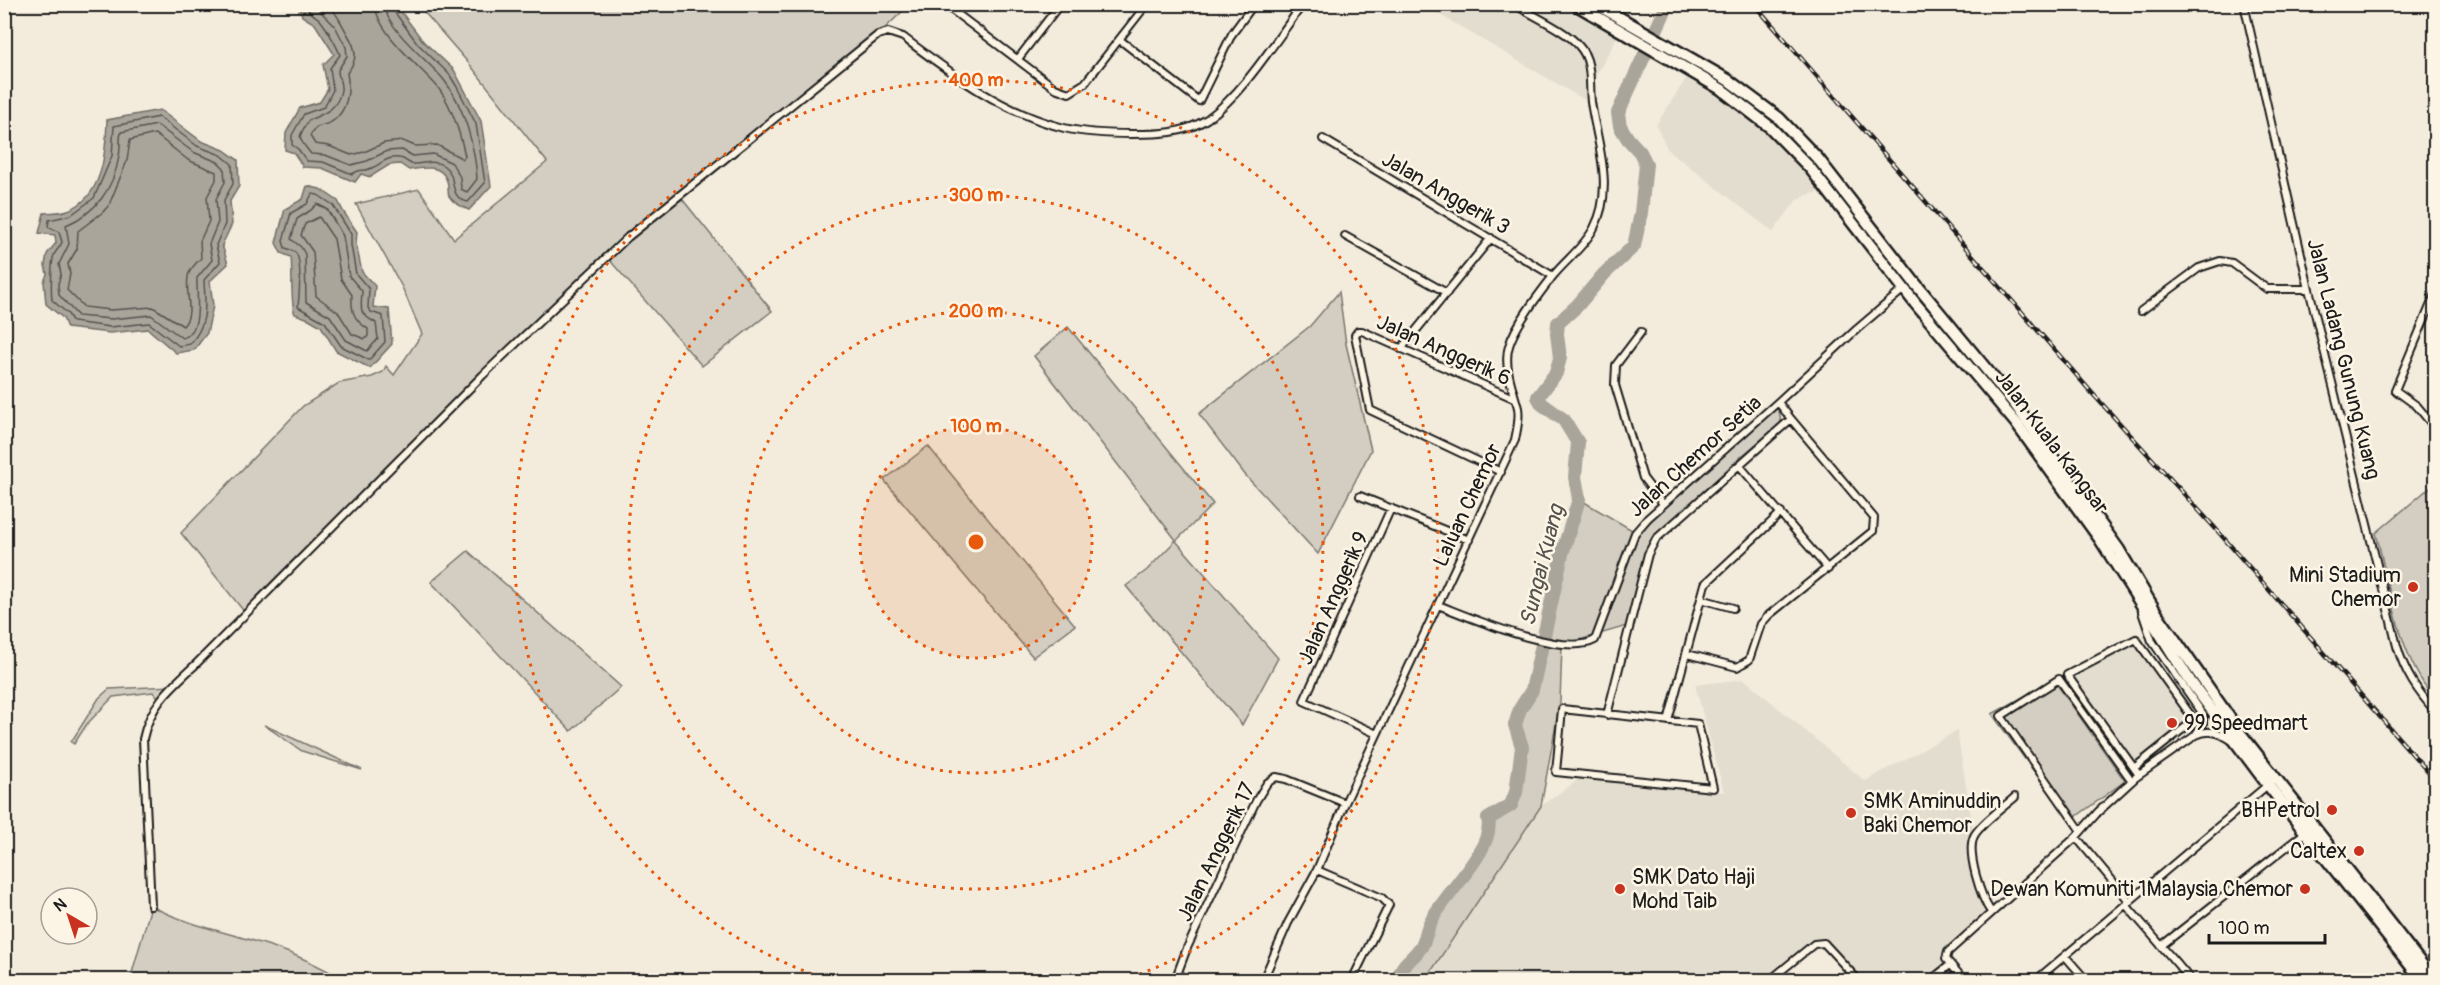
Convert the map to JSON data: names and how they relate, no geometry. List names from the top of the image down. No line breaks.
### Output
{"streets":{"highway":["Jalan Kuala Kangsar"],"street":["Jalan Anggerik 3","Jalan Anggerik 6","Jalan Ladang Gunung Kuang","Jalan Chemor Setia","Laluan Chemor","Jalan Anggerik 9","Jalan Anggerik 17"]},"crossings":[["Jalan Anggerik 3","Laluan Chemor"],["Jalan Anggerik 6","Laluan Chemor"],["Jalan Kuala Kangsar","Jalan Chemor Setia"],["Jalan Chemor Setia","Laluan Chemor"],["Laluan Chemor","Jalan Anggerik 9"],["Laluan Chemor","Jalan Anggerik 17"]],"water":["Sungai Kuang"],"places":["Mini Stadium Chemor","99 Speedmart","BHPetrol","SMK Aminuddin Baki Chemor","Caltex","SMK Dato Haji Mohd Taib","Dewan Komuniti 1Malaysia Chemor"],"scale_bar":"100 m","north":"top left","rings":["400 m","300 m","200 m","100 m"]}
